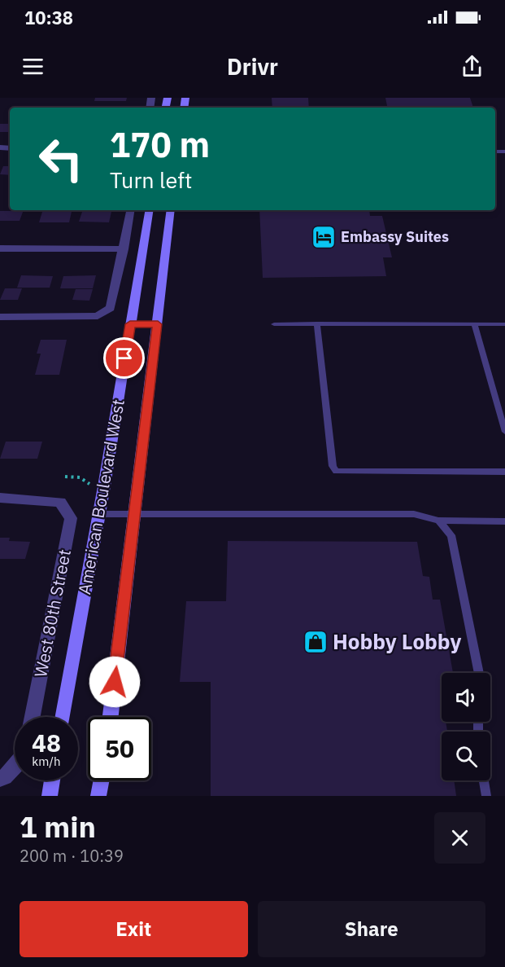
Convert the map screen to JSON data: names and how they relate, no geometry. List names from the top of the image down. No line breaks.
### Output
{"streets":{"main road":["American Boulevard West"],"street":["West 80th Street"]},"places":{"hotel":["Embassy Suites"],"shop":["Hobby Lobby"]},"page":{"status":"10:38","header":"Drivr","turn":["170 m","Turn left"],"speed":"48 km/h","limit":"50","heading":["1 min","200 m · 10:39"],"buttons":["Exit","Share"]}}
